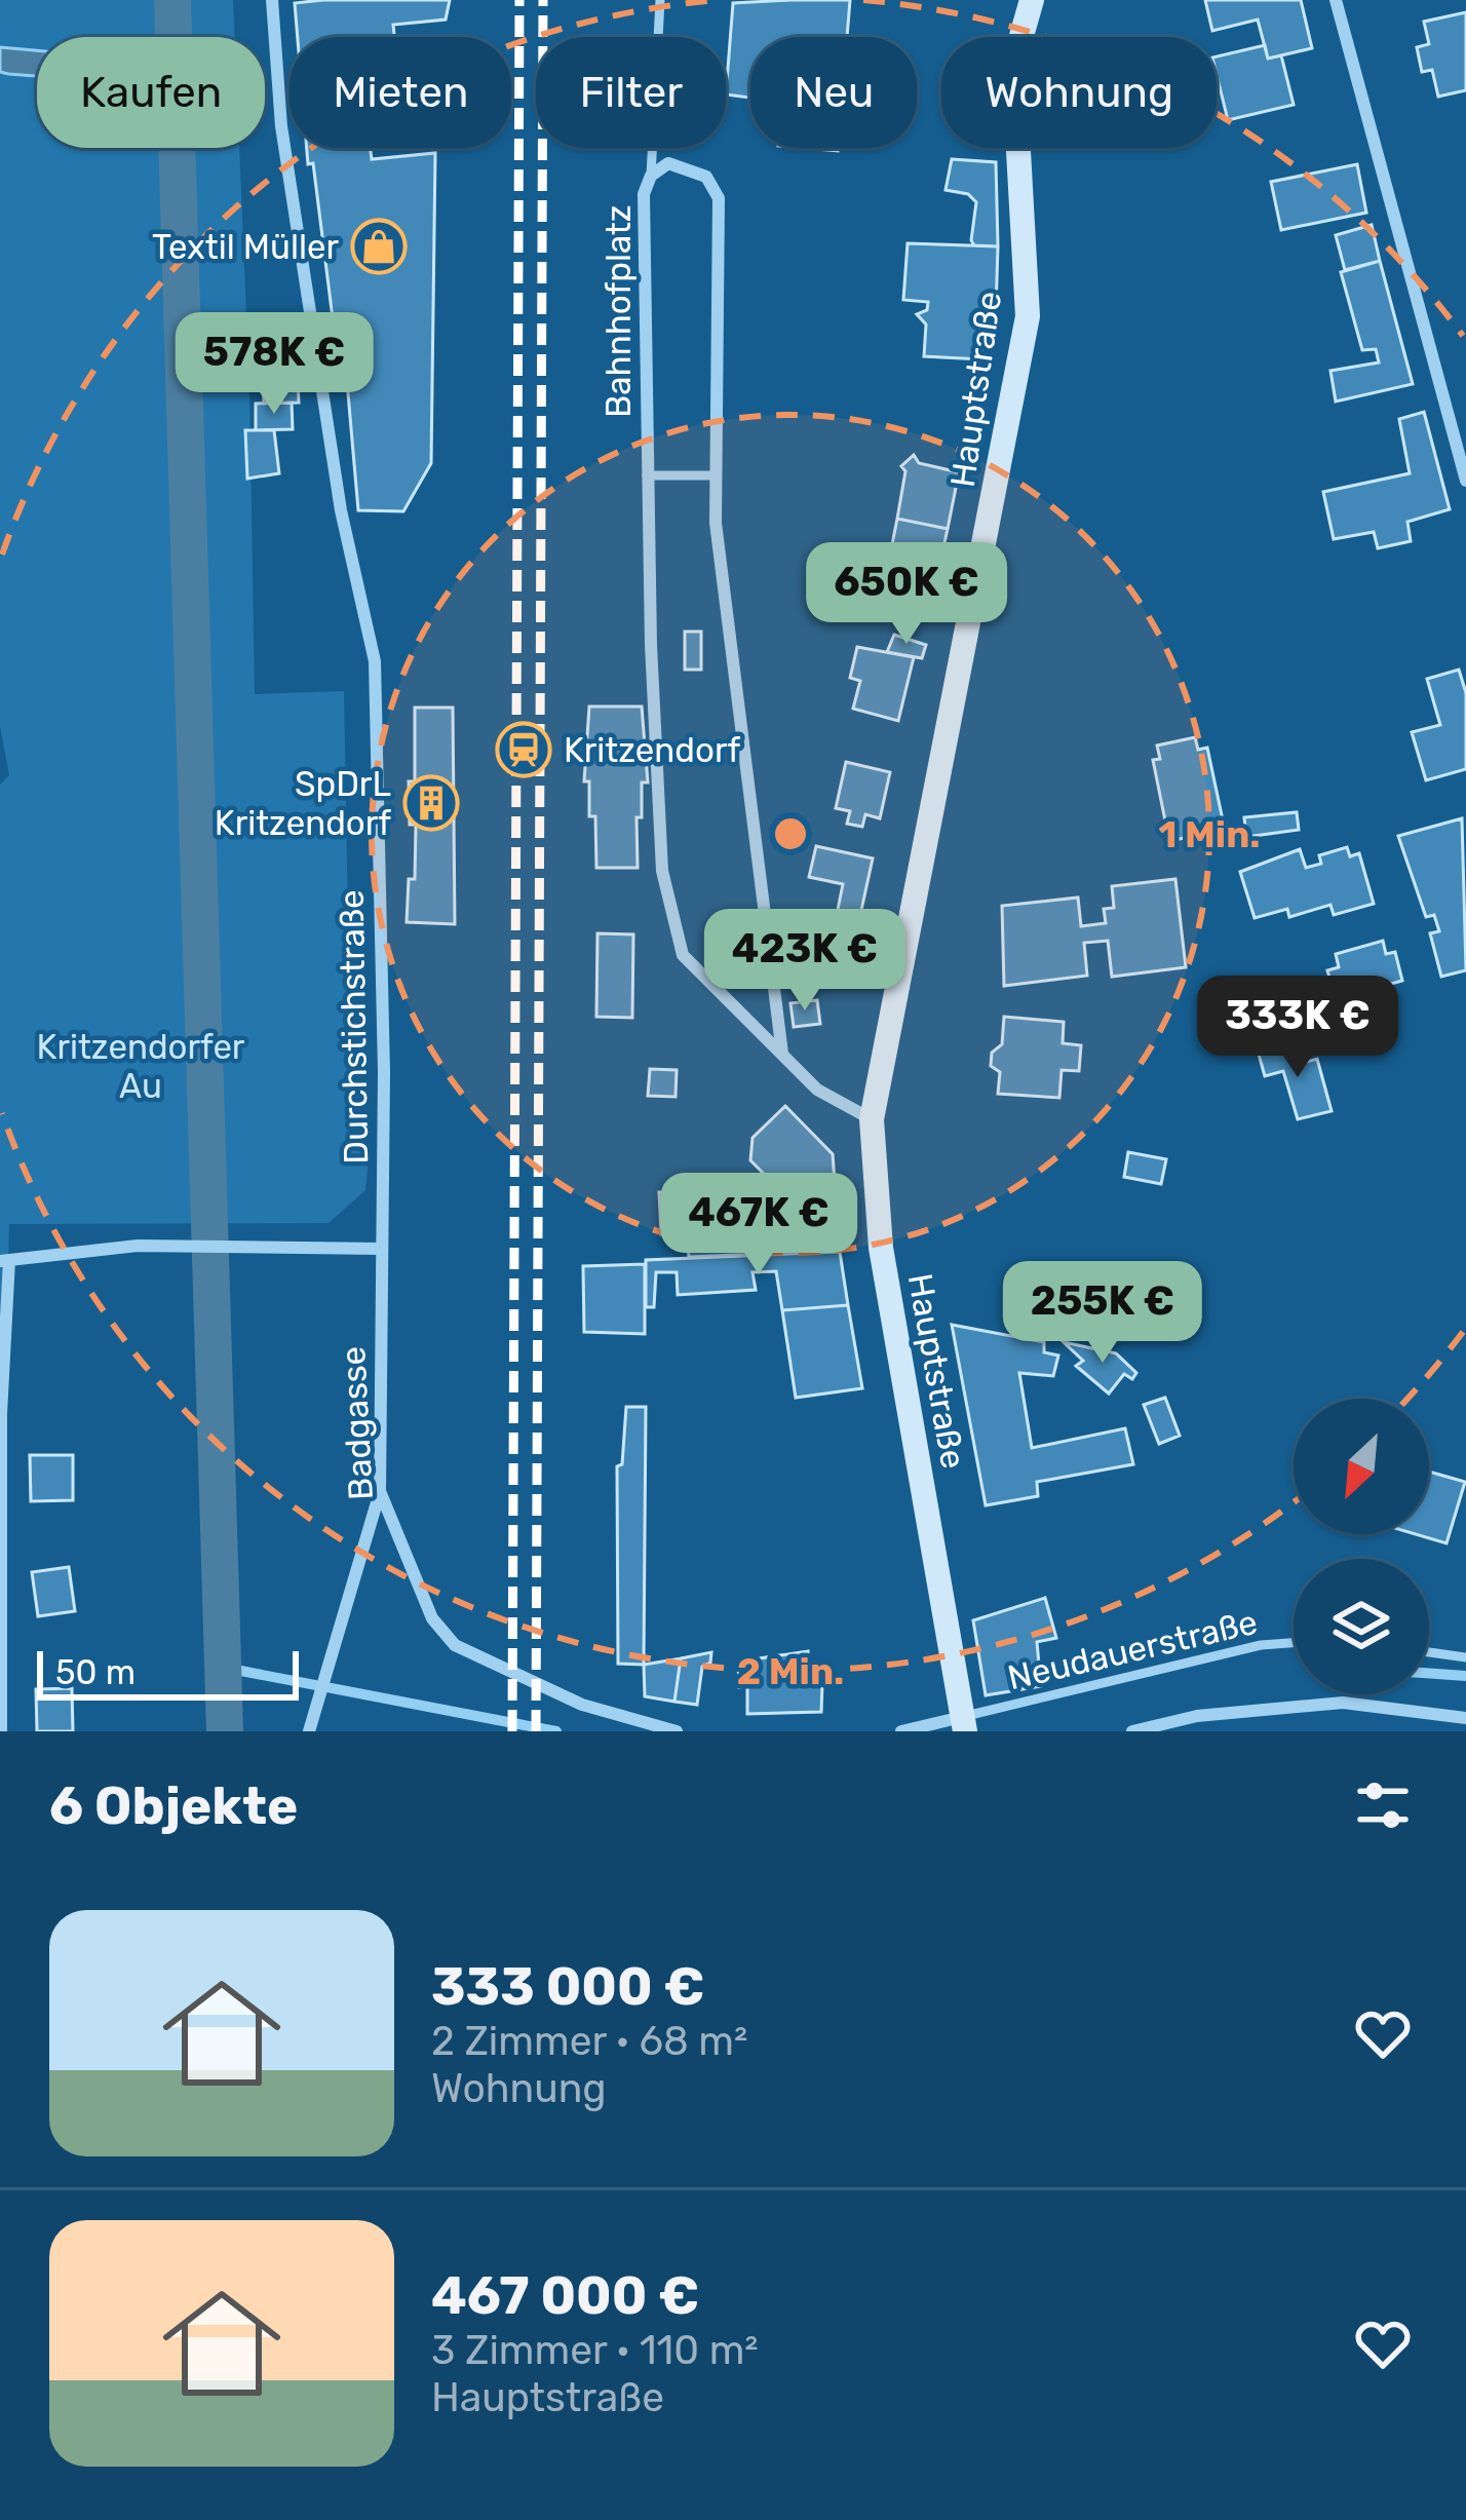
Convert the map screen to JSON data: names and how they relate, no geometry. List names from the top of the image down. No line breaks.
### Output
{"streets":{"main road":["Hauptstraße"],"street":["Bahnhofplatz","Durchstichstraße","Badgasse"],"lane":["Neudauerstraße"]},"crossings":[["Bahnhofplatz","Hauptstraße"],["Hauptstraße","Neudauerstraße"],["Durchstichstraße","Badgasse"]],"parks":["Kritzendorfer Au"],"places":{"shop":["Textil Müller"],"station":["Kritzendorf"],"building":["SpDrL Kritzendorf"]},"scale_bar":"50 m","north":"bottom left","page":{"chip":["Kaufen","Mieten","Filter","Neu","Wohnung"],"price":["578K €","650K €","423K €","333K €","467K €","255K €"],"scale":"50 m","heading":"6 Objekte","list":[{"name":"333 000 €","note":"2 Zimmer · 68 m² · Wohnung"},{"name":"467 000 €","note":"3 Zimmer · 110 m² · Hauptstraße"}]},"rings":["1 Min.","2 Min."]}
